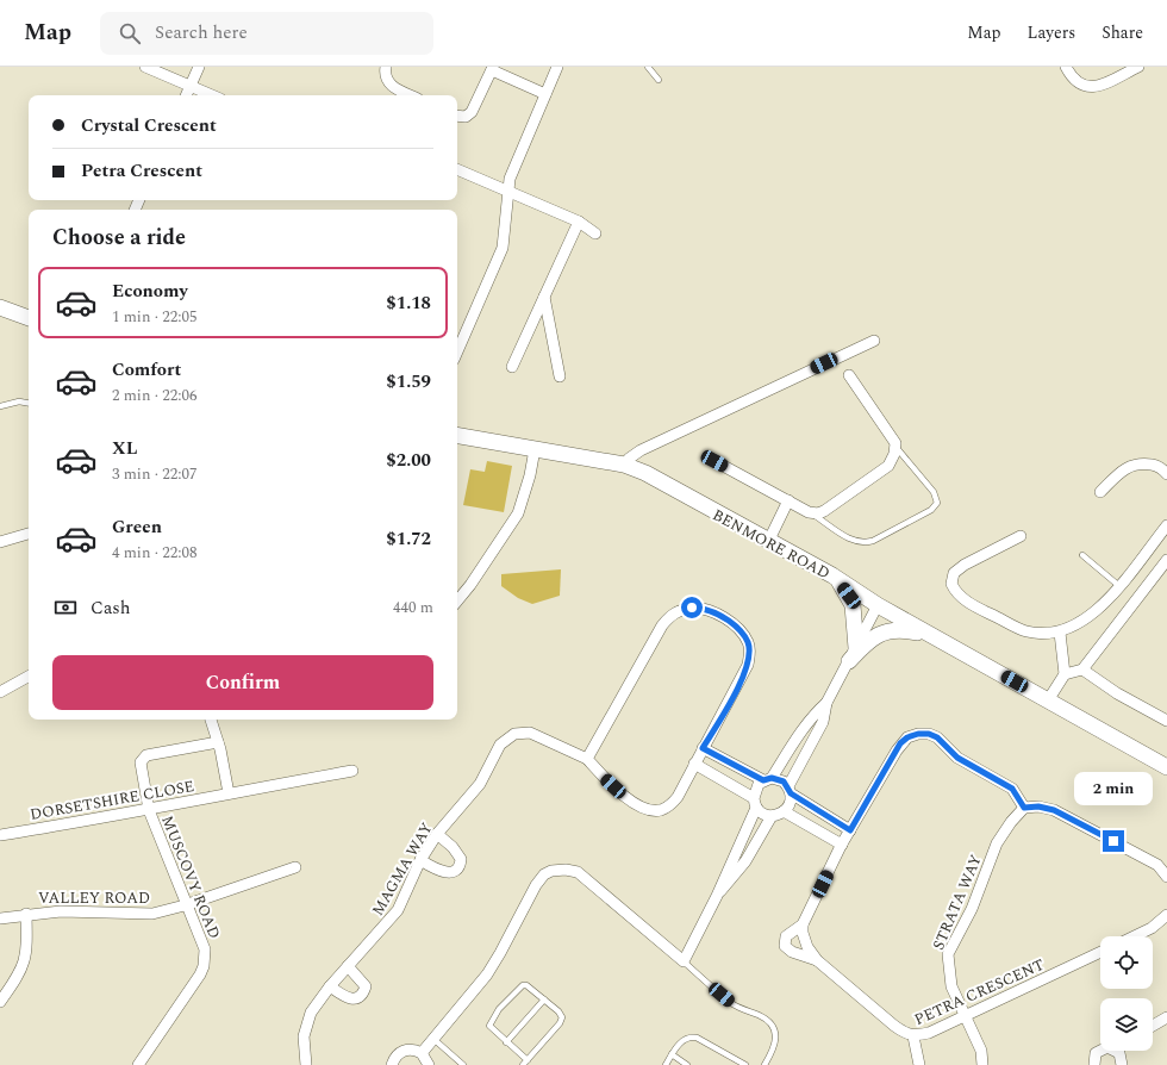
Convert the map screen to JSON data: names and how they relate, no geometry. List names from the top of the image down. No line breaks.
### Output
{"streets":{"street":["BENMORE ROAD","DORSETSHIRE CLOSE","MAGMA WAY","MUSCOVY ROAD","VALLEY ROAD","STRATA WAY","PETRA CRESCENT"]},"crossings":[["DORSETSHIRE CLOSE","MUSCOVY ROAD"],["MUSCOVY ROAD","VALLEY ROAD"],["STRATA WAY","PETRA CRESCENT"]],"page":{"header":"Map","search":"Search here","nav":["Map","Layers","Share"],"banner":["Crystal Crescent","Petra Crescent"],"heading":"Choose a ride","list":[{"name":"Economy","note":"1 min · 22:05","value":"$1.18"},{"name":"Comfort","note":"2 min · 22:06","value":"$1.59"},{"name":"XL","note":"3 min · 22:07","value":"$2.00"},{"name":"Green","note":"4 min · 22:08","value":"$1.72"}],"pay":["Cash","440 m"],"buttons":"Confirm","bubble":"2 min"}}
